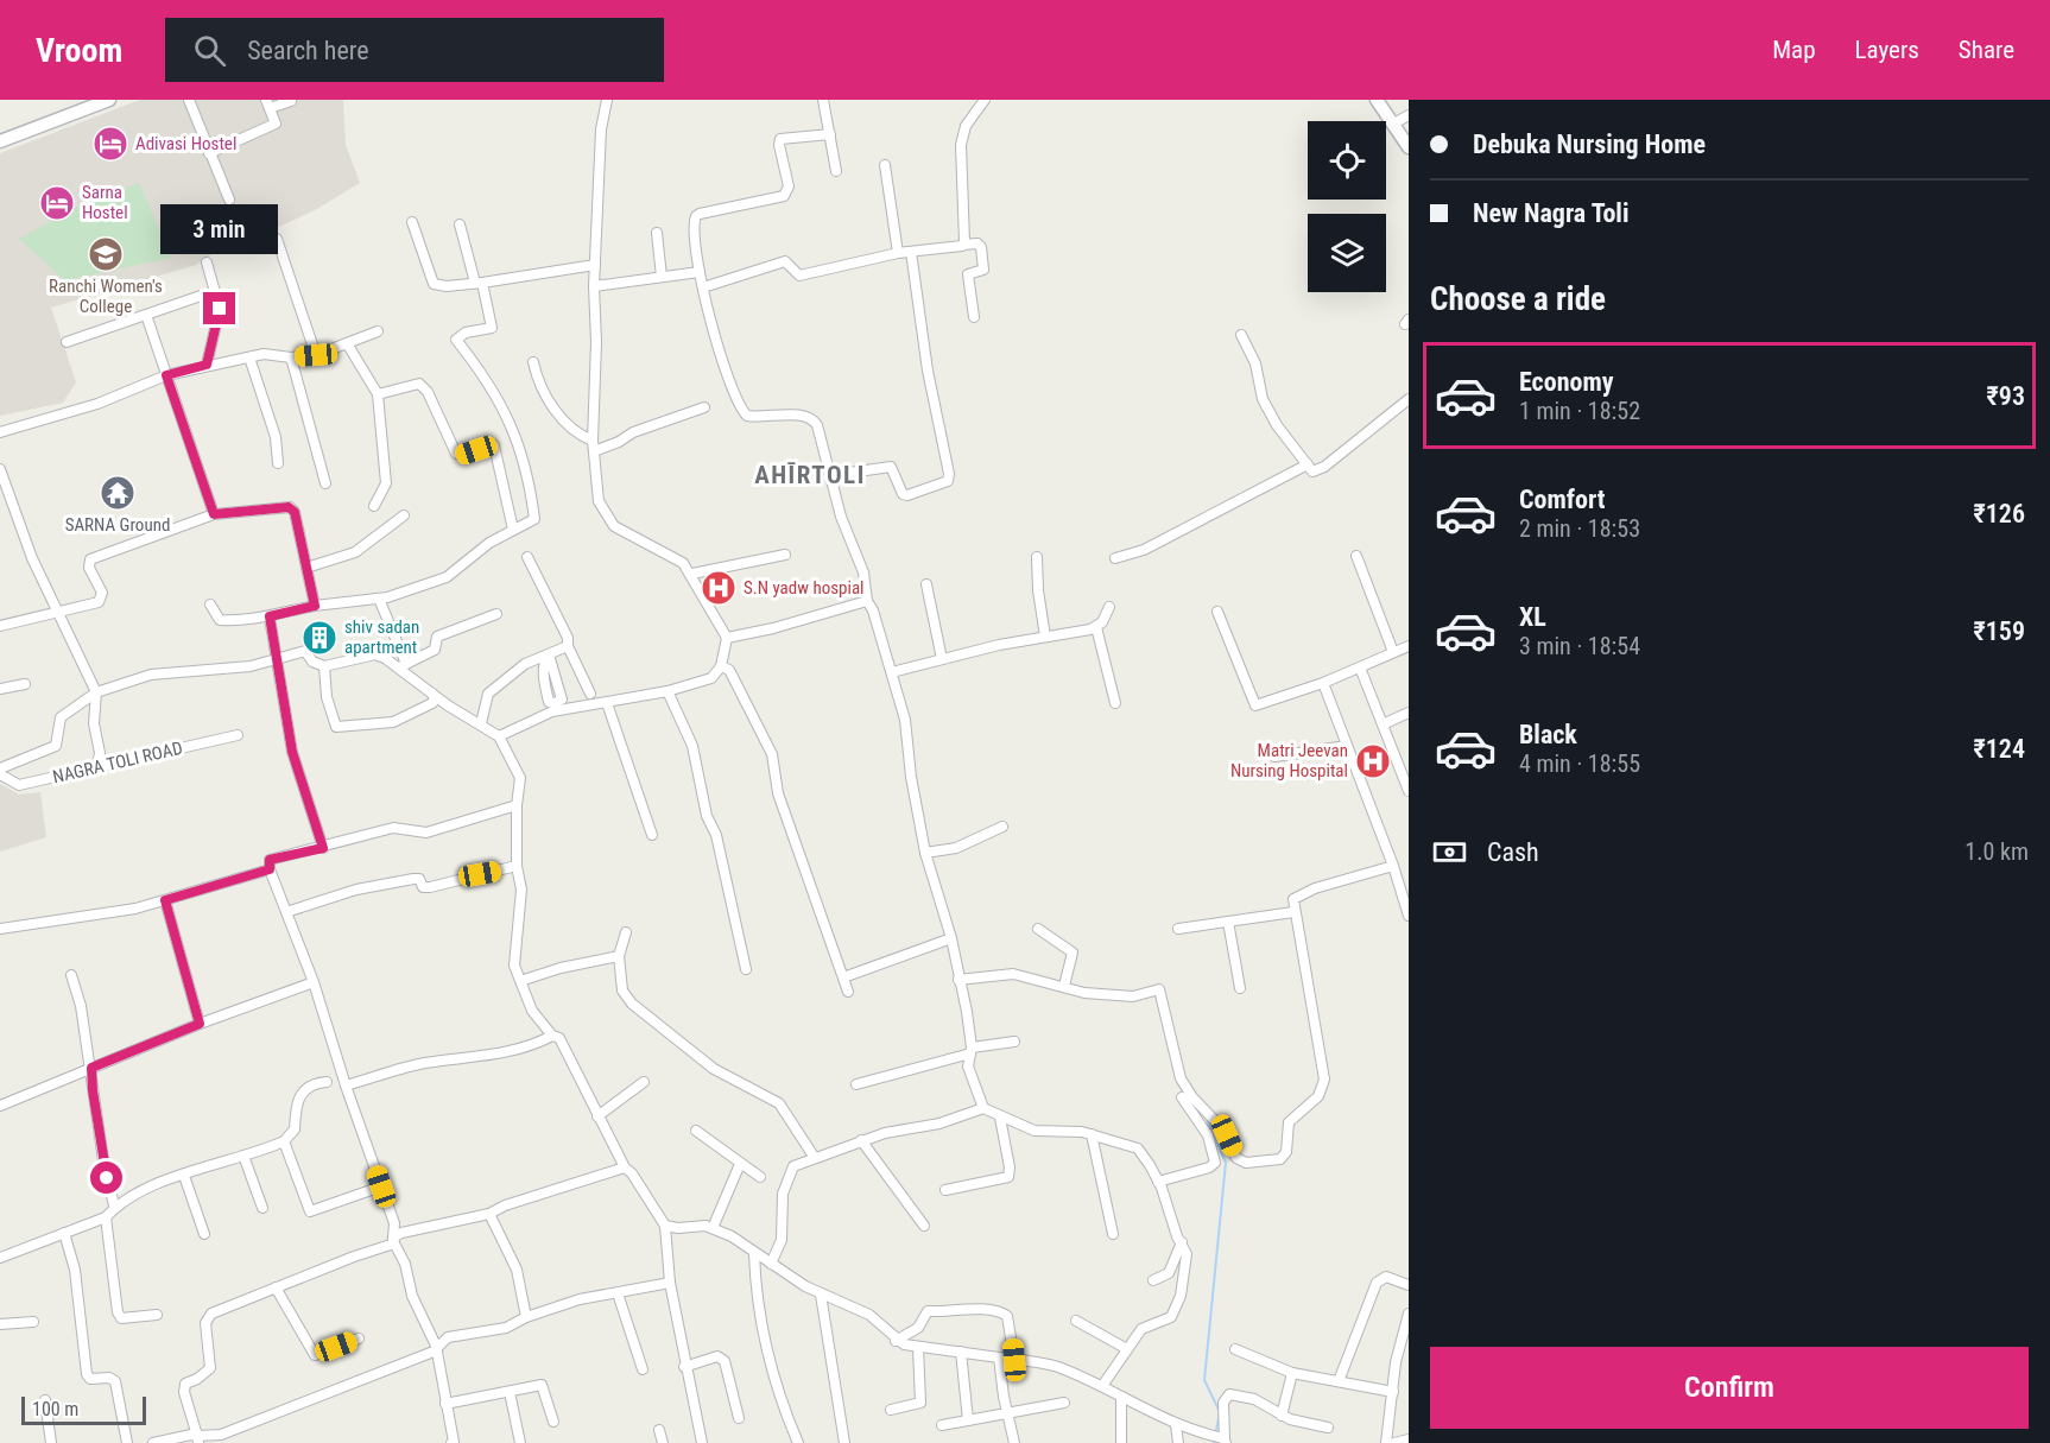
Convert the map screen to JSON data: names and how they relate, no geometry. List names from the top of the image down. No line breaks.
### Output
{"streets":{"street":["NAGRA TOLI ROAD"]},"districts":["AHĪRTOLI"],"places":{"hotel":["Adivasi Hostel","Sarna Hostel"],"school or university":["Ranchi Women's College"],"temple":["SARNA Ground"],"hospital":["S.N yadw hospial","Matri Jeevan Nursing Hospital"],"building":["shiv sadan apartment"]},"scale_bar":"100 m","page":{"header":"Vroom","search":"Search here","nav":["Map","Layers","Share"],"banner":["Debuka Nursing Home","New Nagra Toli"],"bubble":"3 min","heading":"Choose a ride","list":[{"name":"Economy","note":"1 min · 18:52","value":"₹93"},{"name":"Comfort","note":"2 min · 18:53","value":"₹126"},{"name":"XL","note":"3 min · 18:54","value":"₹159"},{"name":"Black","note":"4 min · 18:55","value":"₹124"}],"pay":["Cash","1.0 km"],"buttons":"Confirm","scale":"100 m"}}
